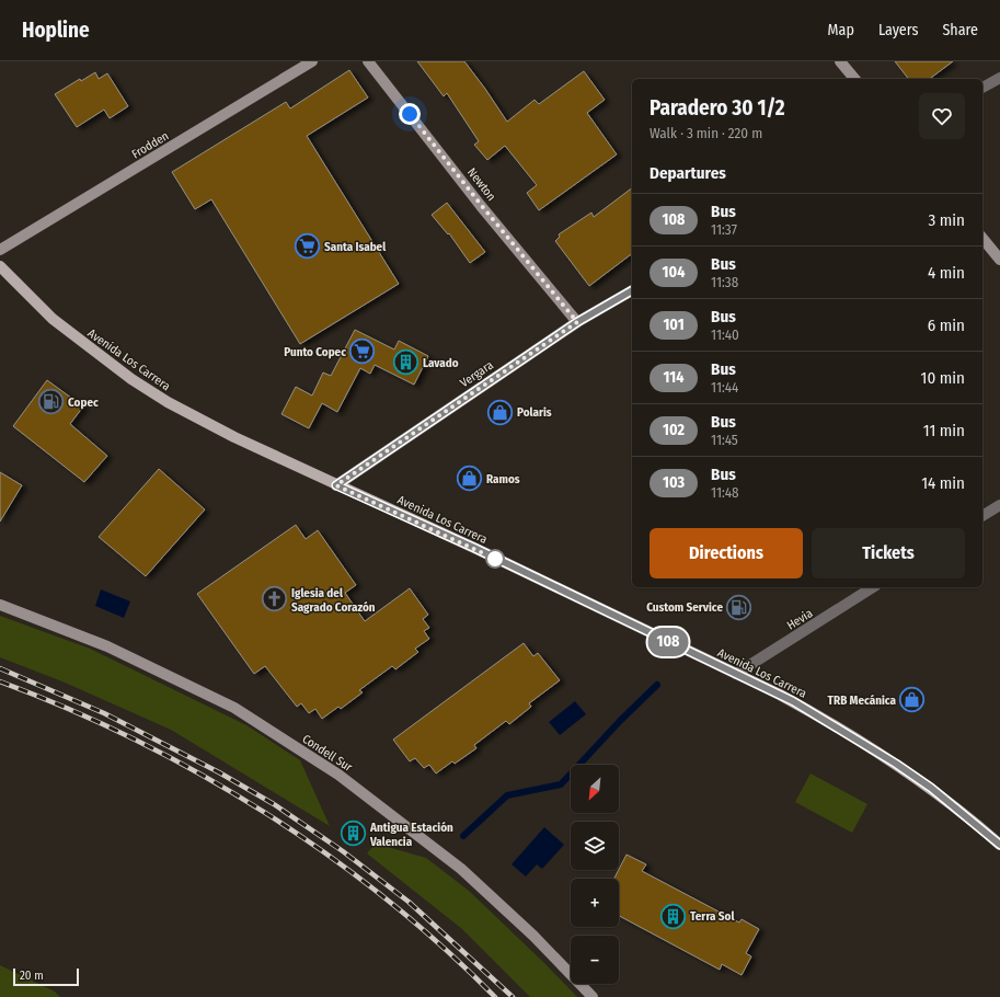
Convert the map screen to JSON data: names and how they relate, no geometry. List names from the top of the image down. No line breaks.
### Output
{"streets":{"main road":["Avenida Los Carrera"],"street":["Frodden","Newton","Vergara","Hevia","Condell Sur"]},"crossings":[["Newton","Vergara"],["Avenida Los Carrera","Vergara"],["Avenida Los Carrera","Hevia"]],"places":{"supermarket":["Santa Isabel","Punto Copec"],"building":["Lavado","Antigua Estación Valencia","Terra Sol"],"fuel station":["Copec","Custom Service"],"shop":["Polaris","Ramos","TRB Mecánica"],"church":["Iglesia del Sagrado Corazón"]},"lines":["bus line 108"],"scale_bar":"20 m","north":"bottom left","page":{"header":"Hopline","nav":["Map","Layers","Share"],"on_map":"108","heading":[["Paradero 30 1/2","Walk · 3 min · 220 m"],"Departures"],"list":[{"mark":"108","name":"Bus","note":"11:37","value":"3 min"},{"mark":"104","name":"Bus","note":"11:38","value":"4 min"},{"mark":"101","name":"Bus","note":"11:40","value":"6 min"},{"mark":"114","name":"Bus","note":"11:44","value":"10 min"},{"mark":"102","name":"Bus","note":"11:45","value":"11 min"},{"mark":"103","name":"Bus","note":"11:48","value":"14 min"}],"buttons":["Directions","Tickets"],"map_buttons":["+","−"],"scale":"20 m"}}
